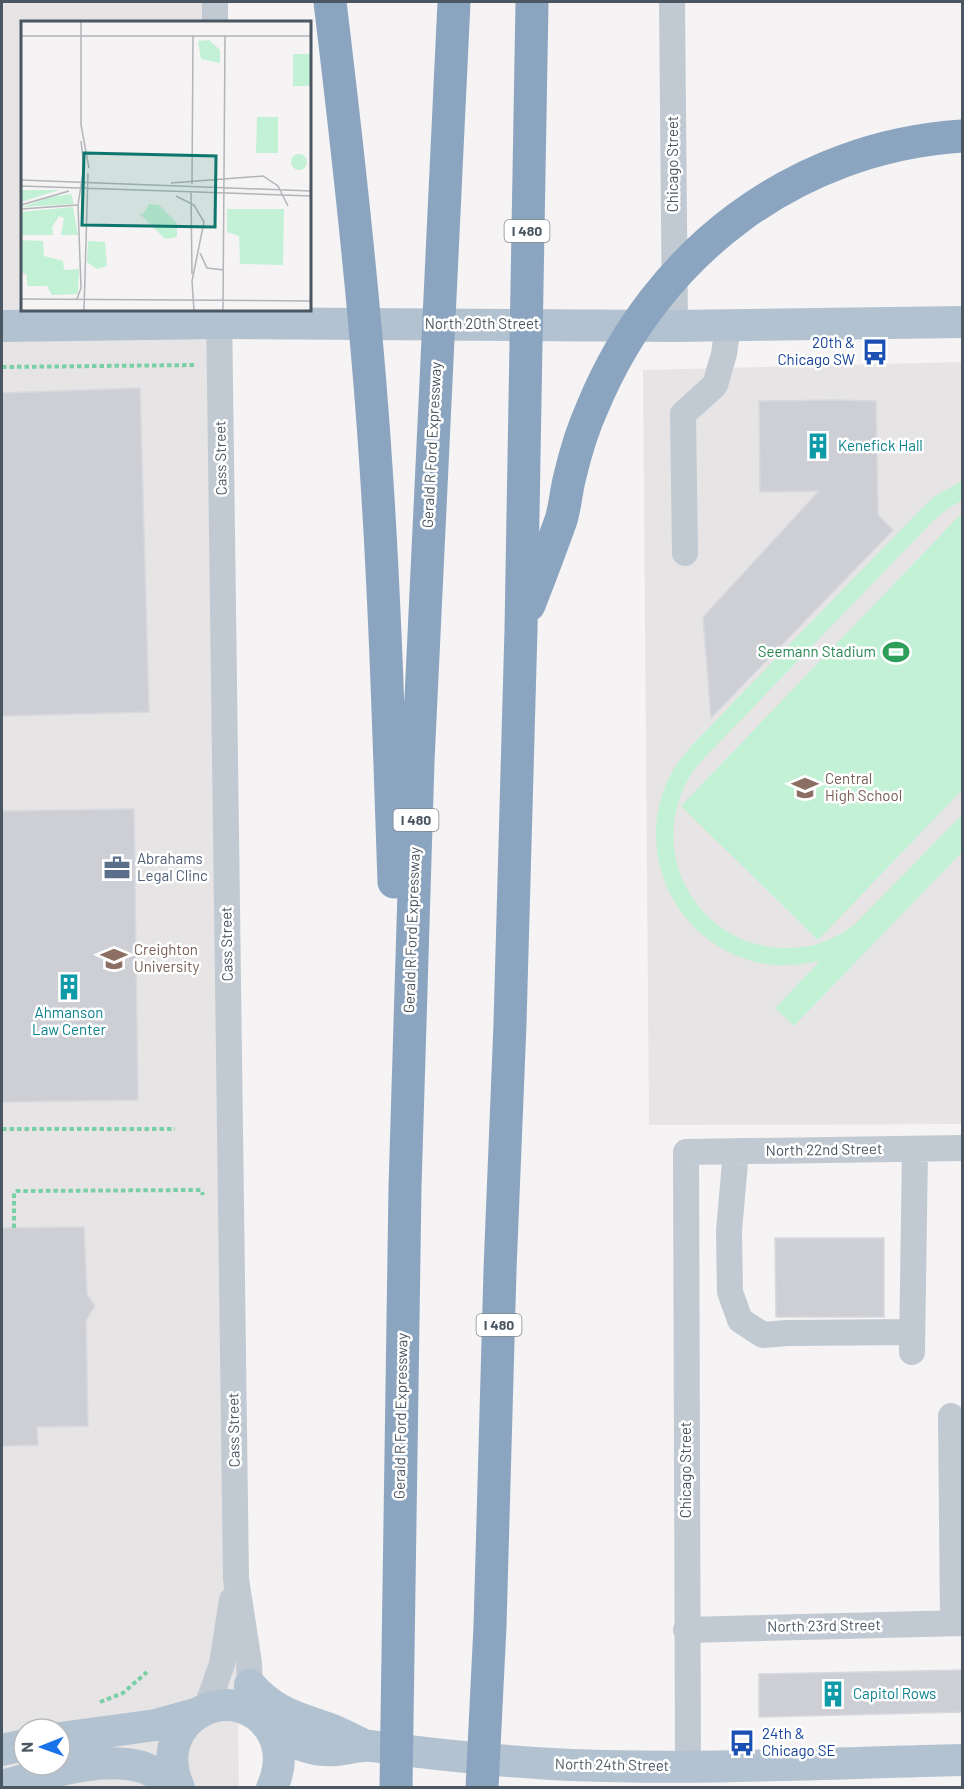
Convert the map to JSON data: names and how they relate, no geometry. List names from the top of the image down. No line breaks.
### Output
{"streets":{"highway":["I 480","Gerald R Ford Expressway"],"main road":["North 20th Street","North 24th Street"],"street":["Chicago Street","Cass Street","North 22nd Street","North 23rd Street"]},"crossings":[["Chicago Street","North 20th Street"],["Chicago Street","North 22nd Street"],["Chicago Street","North 23rd Street"],["Chicago Street","North 24th Street"],["North 20th Street","Cass Street"]],"places":{"bus stop":["20th & Chicago SW","24th & Chicago SE"],"building":["Kenefick Hall","Ahmanson Law Center","Capitol Rows"],"sports":["Seemann Stadium"],"school or university":["Central High School","Creighton University"],"office":["Abrahams Legal Clinc"]},"north":"left"}
